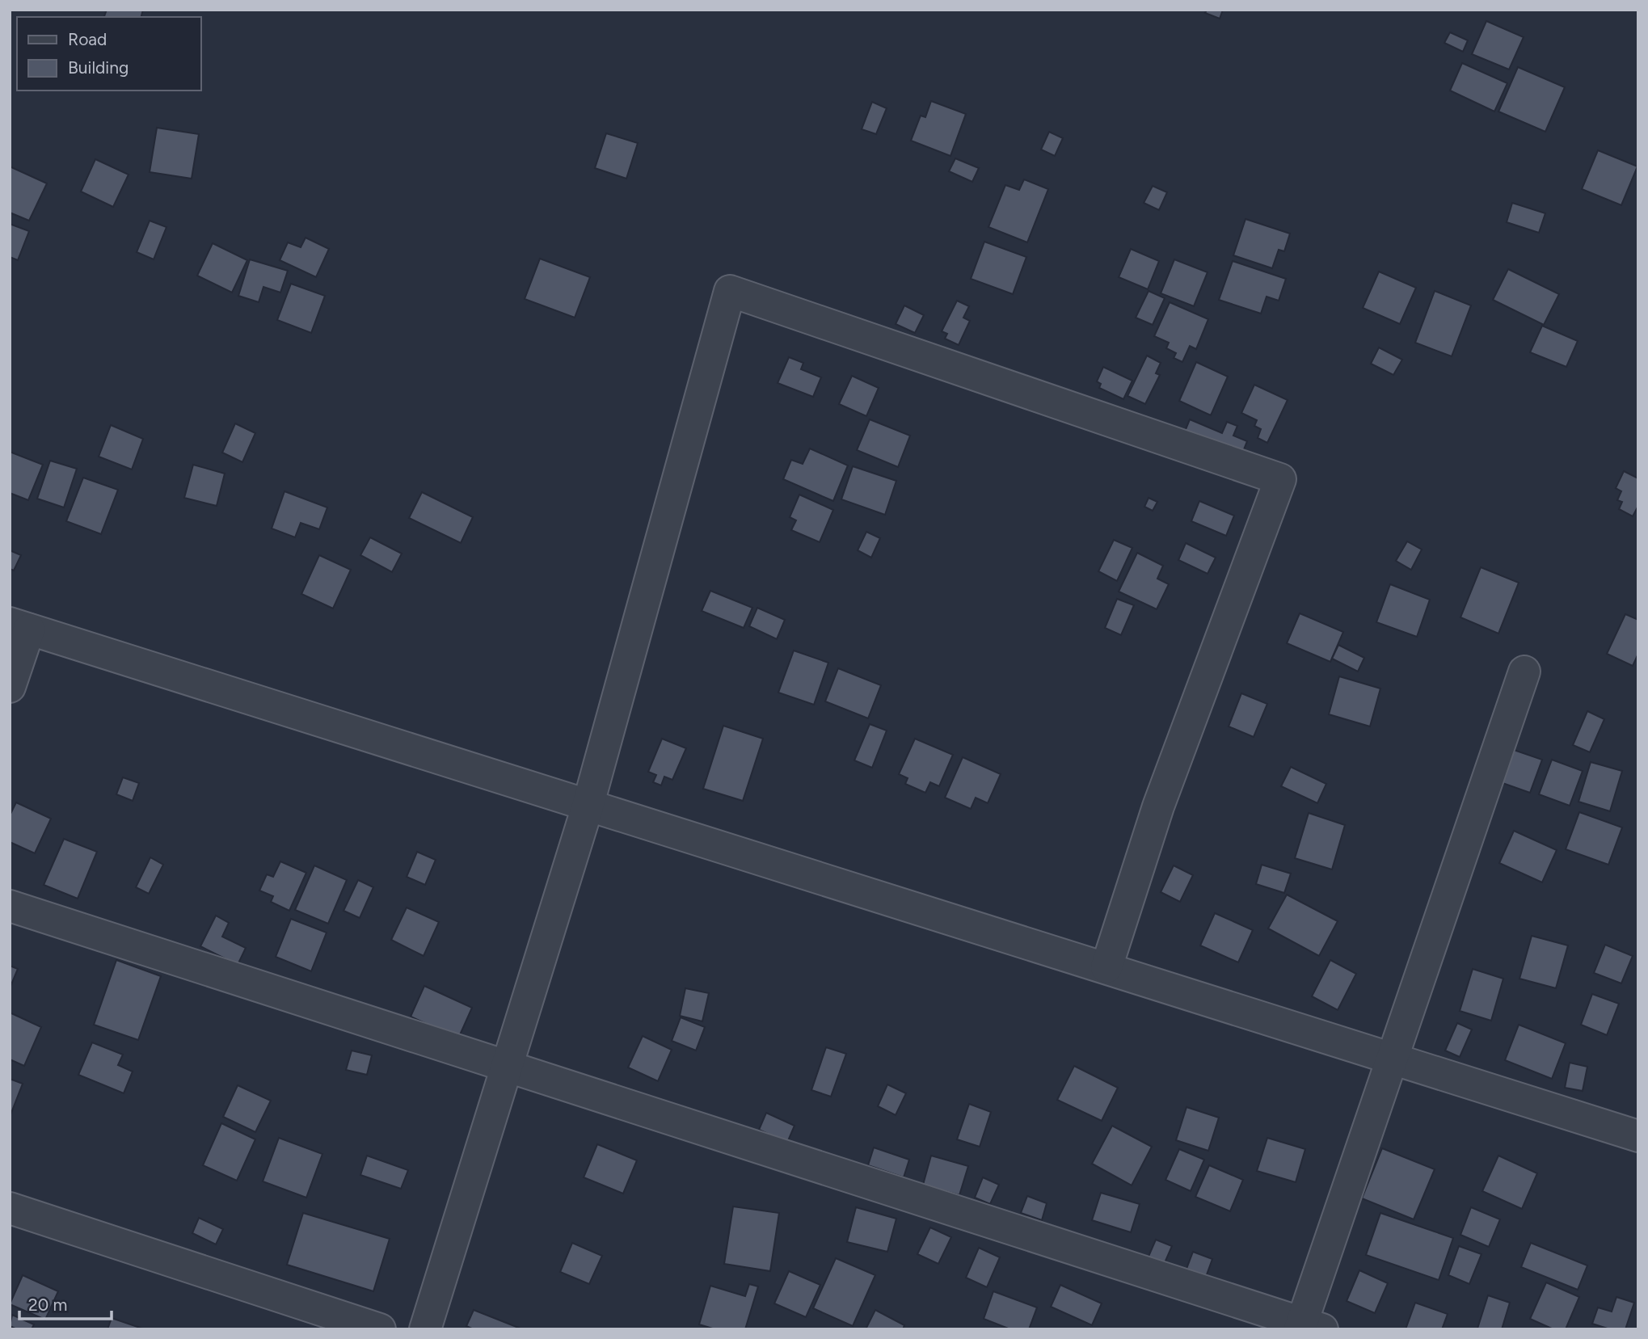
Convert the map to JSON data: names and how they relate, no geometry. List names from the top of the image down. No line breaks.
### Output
{"legend":["Road","Building"],"scale_bar":"20 m"}
